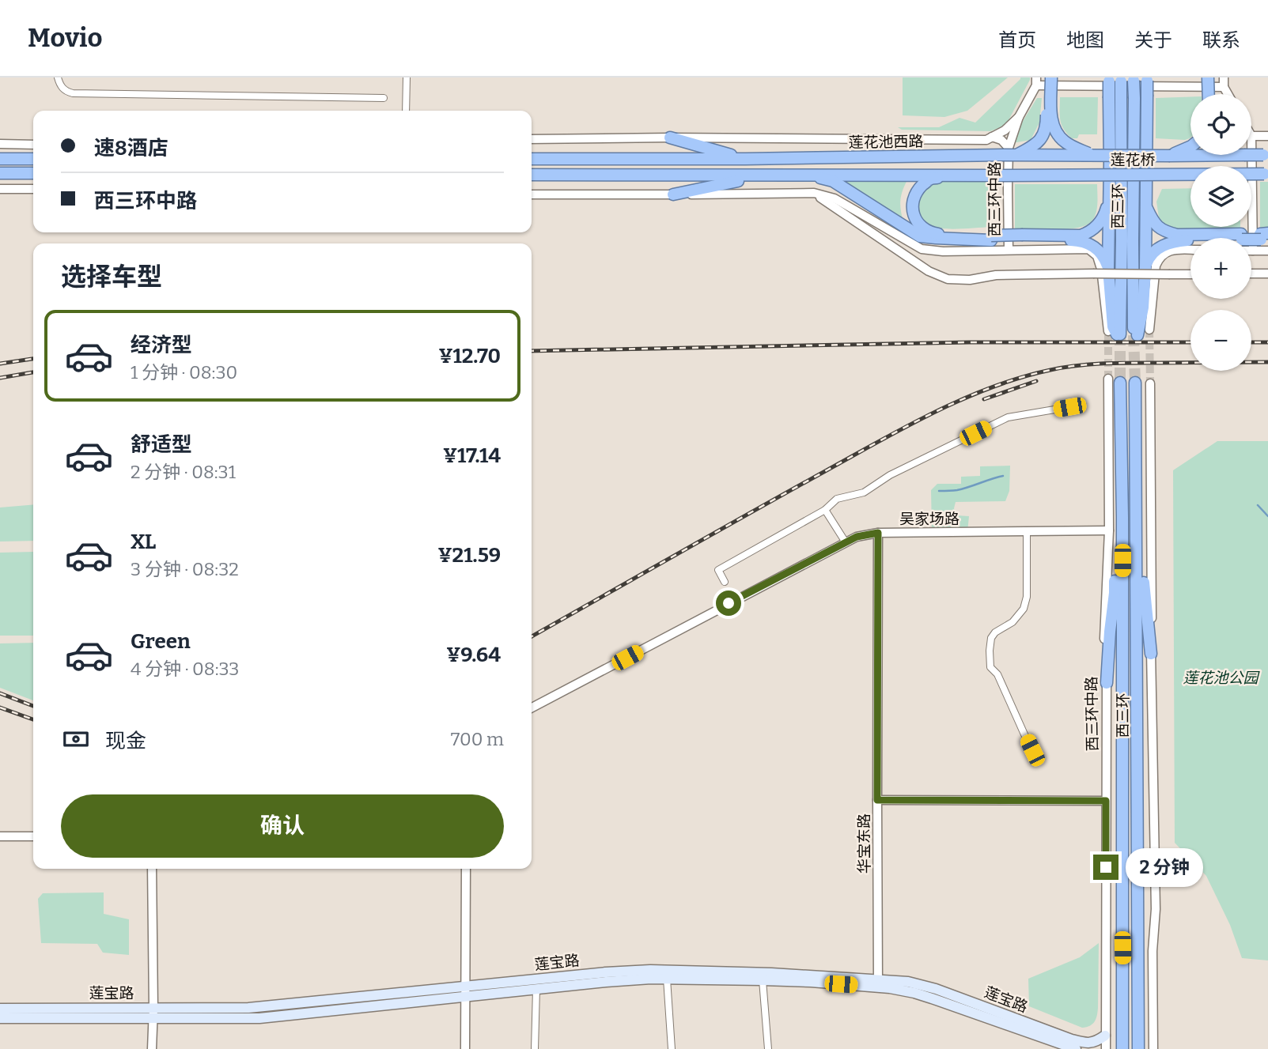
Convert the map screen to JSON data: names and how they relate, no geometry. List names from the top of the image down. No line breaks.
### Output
{"streets":{"highway":["莲花池西路","莲花桥","西三环"],"main road":["莲宝路"],"street":["西三环中路","吴家场路","华宝东路"]},"crossings":[["莲花池西路","西三环中路"],["西三环中路","西三环"],["西三环中路","吴家场路"],["西三环中路","莲宝路"],["吴家场路","华宝东路"],["华宝东路","莲宝路"]],"parks":["莲花池公园"],"page":{"header":"Movio","nav":["首页","地图","关于","联系"],"map_buttons":["+","−"],"banner":["速8酒店","西三环中路"],"heading":"选择车型","list":[{"name":"经济型","note":"1 分钟 · 08:30","value":"¥12.70"},{"name":"舒适型","note":"2 分钟 · 08:31","value":"¥17.14"},{"name":"XL","note":"3 分钟 · 08:32","value":"¥21.59"},{"name":"Green","note":"4 分钟 · 08:33","value":"¥9.64"}],"pay":["现金","700 m"],"buttons":"确认","bubble":"2 分钟"}}
